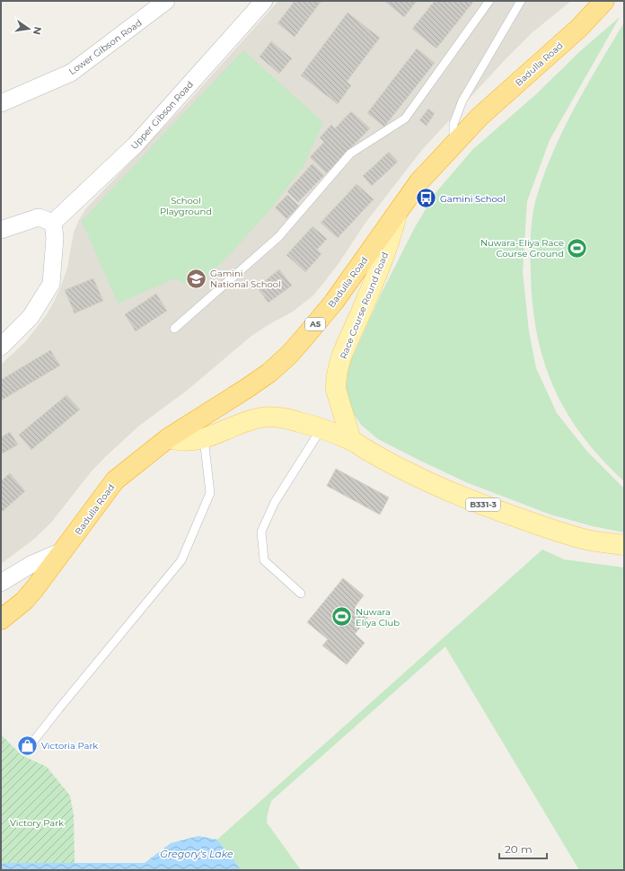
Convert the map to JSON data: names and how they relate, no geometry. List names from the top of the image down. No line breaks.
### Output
{"streets":{"highway":["Badulla Road","A5"],"main road":["Race Course Round Road","B331-3"],"street":["Lower Gibson Road","Upper Gibson Road"]},"crossings":[["Badulla Road","Race Course Round Road"],["Badulla Road","B331-3"],["Race Course Round Road","B331-3"]],"water":["Gregory's Lake"],"parks":["School Playground","Victory Park"],"places":{"bus stop":["Gamini School"],"sports":["Nuwara-Eliya Race Course Ground","Nuwara Eliya Club"],"school or university":["Gamini National School"],"shop":["Victoria Park"]},"scale_bar":"20 m","north":"right"}
